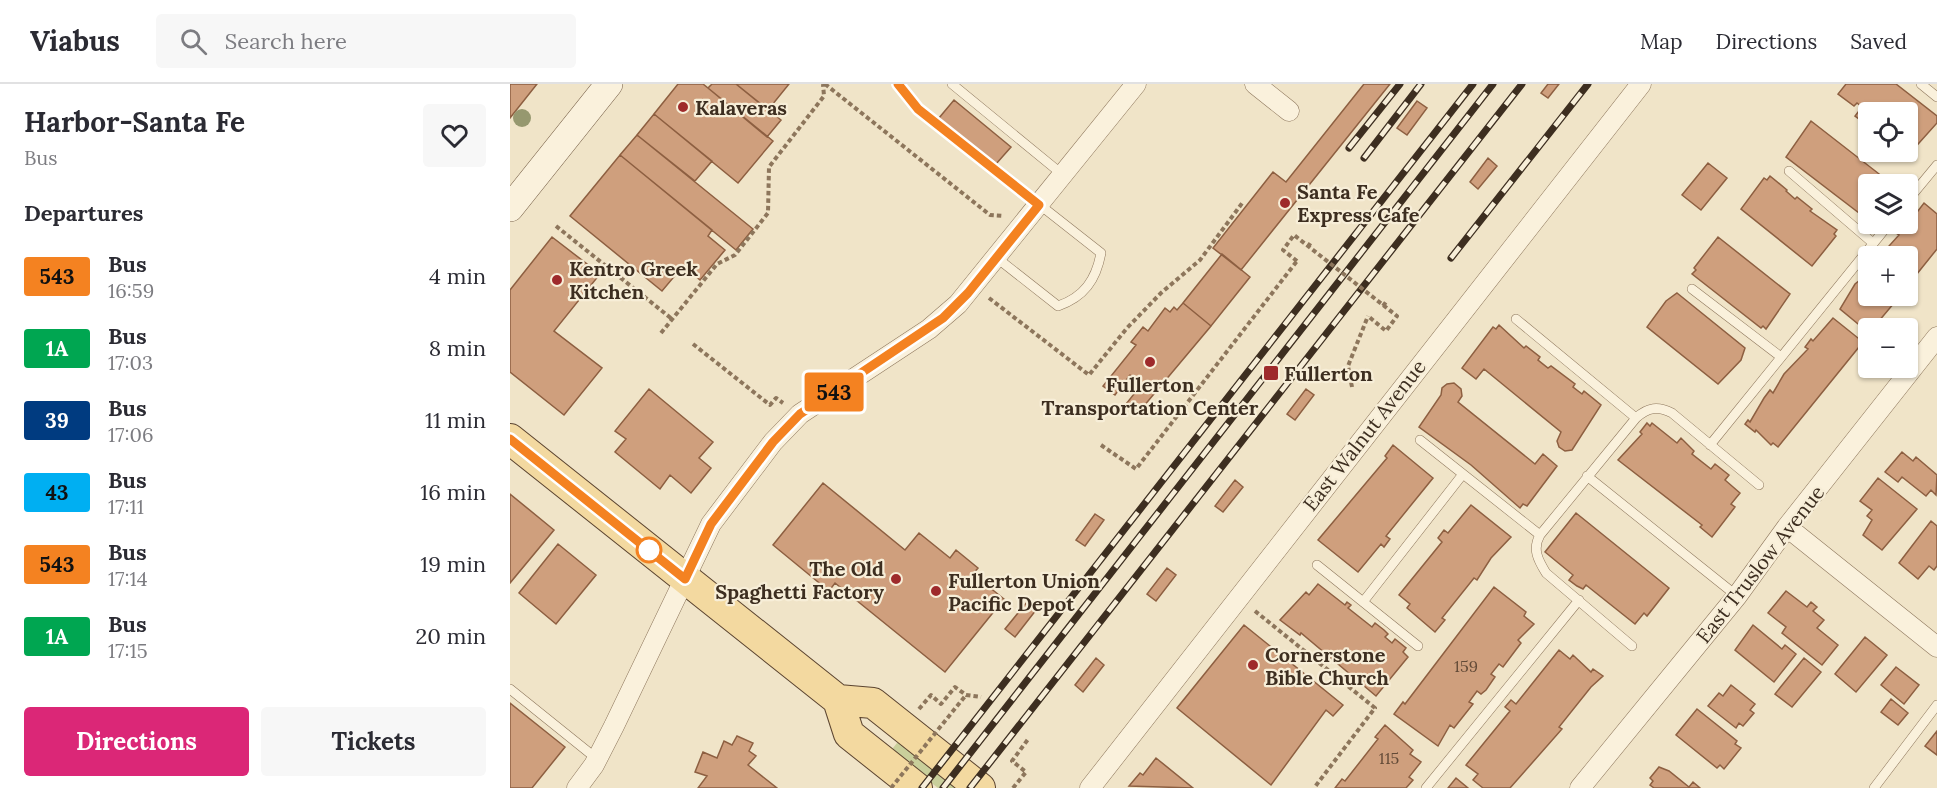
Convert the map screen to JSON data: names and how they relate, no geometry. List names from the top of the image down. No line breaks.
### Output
{"streets":{"street":["East Walnut Avenue","East Truslow Avenue"]},"places":{"other":["Kalaveras","Santa Fe Express Cafe","Kentro Greek Kitchen","Fullerton Transportation Center","The Old Spaghetti Factory","Fullerton Union Pacific Depot","Cornerstone Bible Church"],"transit":["Fullerton"]},"lines":["bus line 543"],"house_numbers":["159","115"],"page":{"header":"Viabus","search":"Search here","nav":["Map","Directions","Saved"],"heading":[["Harbor-Santa Fe","Bus"],"Departures"],"on_map":"543","map_buttons":["+","−"],"list":[{"mark":"543","name":"Bus","note":"16:59","value":"4 min"},{"mark":"1A","name":"Bus","note":"17:03","value":"8 min"},{"mark":"39","name":"Bus","note":"17:06","value":"11 min"},{"mark":"43","name":"Bus","note":"17:11","value":"16 min"},{"mark":"543","name":"Bus","note":"17:14","value":"19 min"},{"mark":"1A","name":"Bus","note":"17:15","value":"20 min"}],"buttons":["Directions","Tickets"]}}
